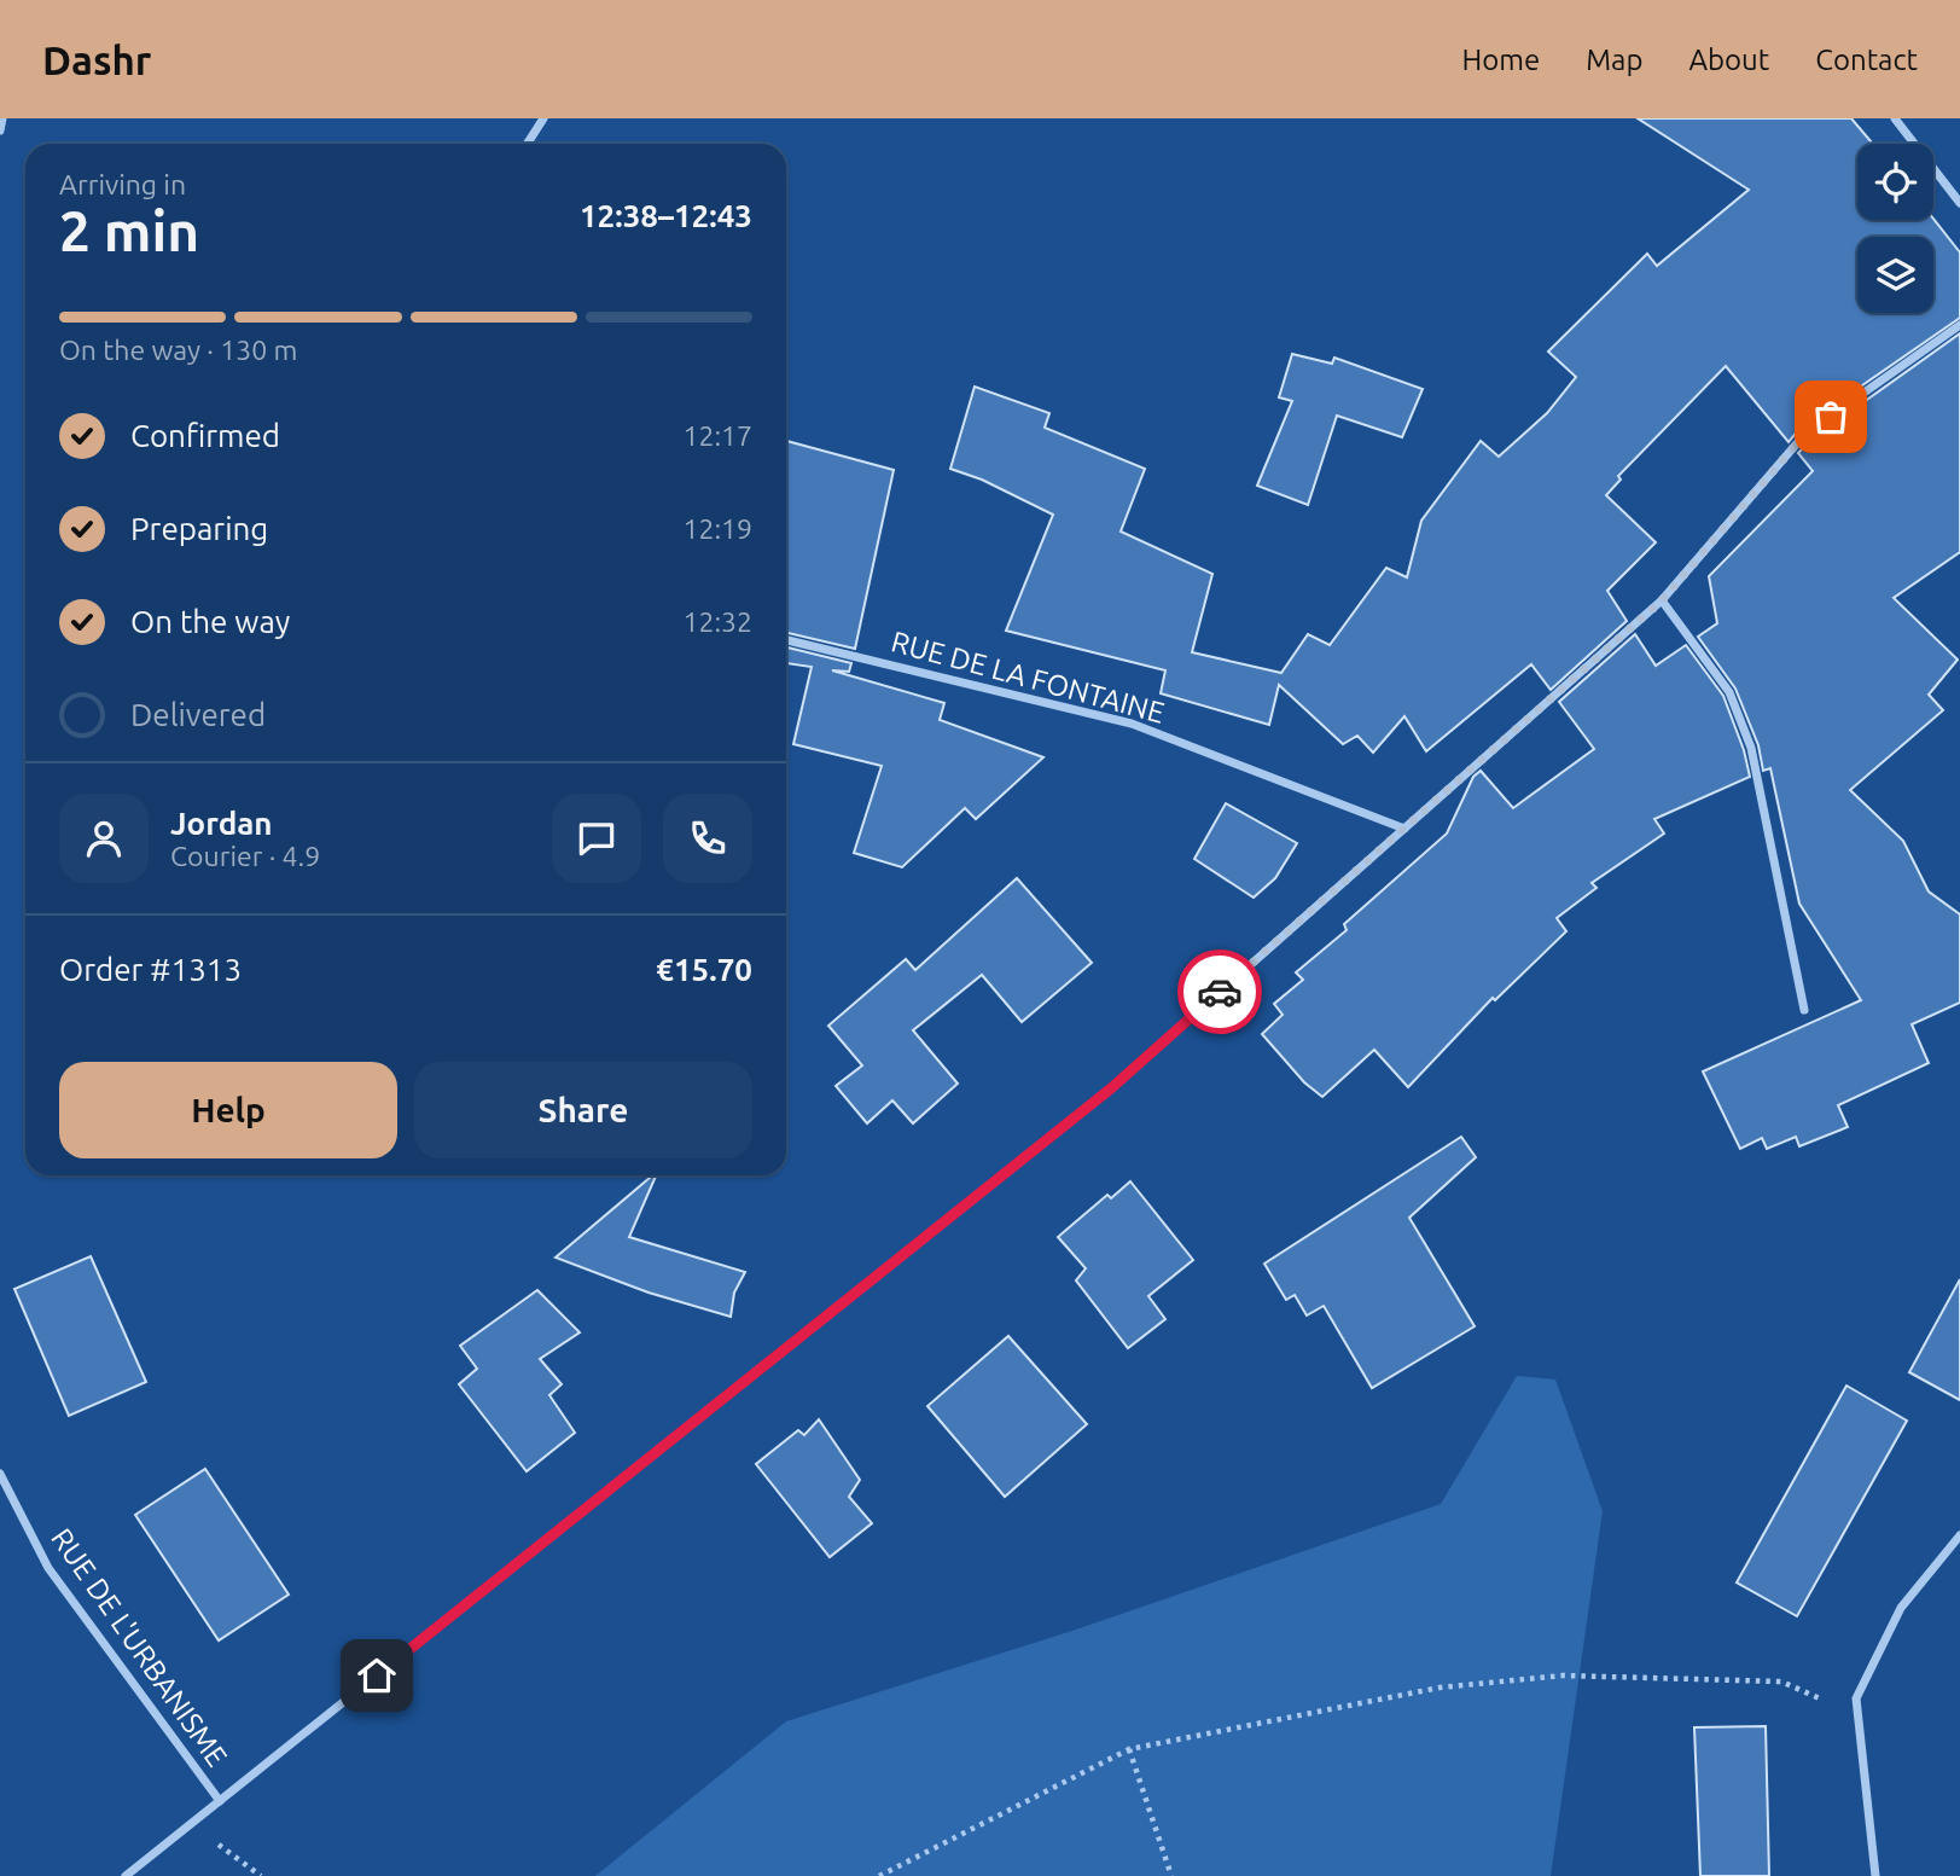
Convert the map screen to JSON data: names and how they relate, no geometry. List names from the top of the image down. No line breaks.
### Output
{"streets":{"street":["RUE DE LA FONTAINE","RUE DE L'URBANISME"]},"page":{"header":"Dashr","nav":["Home","Map","About","Contact"],"heading":["2 min","Arriving in","12:38–12:43"],"panel":["Jordan","Courier · 4.9","Order #1313","€15.70"],"bar":"On the way · 130 m","list":[["Confirmed","12:17"],["Preparing","12:19"],["On the way","12:32"],"Delivered"],"buttons":["Help","Share"]}}
